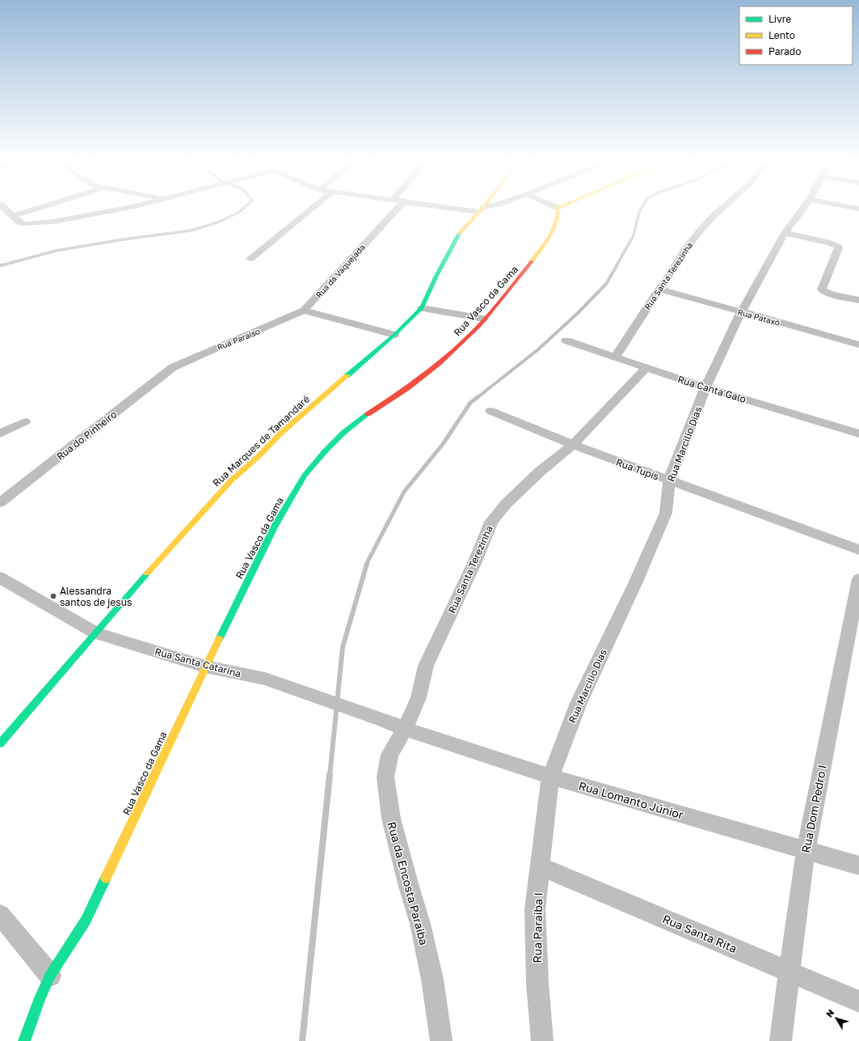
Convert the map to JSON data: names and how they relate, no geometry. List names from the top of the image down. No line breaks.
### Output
{"streets":{"street":["Rua da Vaquejada","Rua Santa Terezinha","Rua Vasco da Gama","Rua Pataxó","Rua Paraíso","Rua Canta Galo","Rua do Pinheiro","Rua Marques de Tamandaré","Rua Marcilio Dias","Rua Tupis","Rua Santa Catarina","Rua Lomanto Júnior","Rua Dom Pedro I","Rua da Encosta Paraiba","Rua Paraiba I","Rua Santa Rita"]},"crossings":[["Rua da Vaquejada","Rua Paraíso"],["Rua Santa Terezinha","Rua Pataxó"],["Rua Santa Terezinha","Rua Canta Galo"],["Rua Santa Terezinha","Rua Tupis"],["Rua Santa Terezinha","Rua Santa Catarina"],["Rua Santa Terezinha","Rua Lomanto Júnior"],["Rua Santa Terezinha","Rua da Encosta Paraiba"],["Rua Vasco da Gama","Rua Santa Catarina"],["Rua Pataxó","Rua Marcilio Dias"],["Rua Paraíso","Rua do Pinheiro"],["Rua Canta Galo","Rua Marcilio Dias"],["Rua Marques de Tamandaré","Rua Santa Catarina"],["Rua Marcilio Dias","Rua Tupis"],["Rua Marcilio Dias","Rua Lomanto Júnior"],["Rua Marcilio Dias","Rua Paraiba I"],["Rua Santa Catarina","Rua Lomanto Júnior"],["Rua Santa Catarina","Rua da Encosta Paraiba"],["Rua Lomanto Júnior","Rua Dom Pedro I"],["Rua Lomanto Júnior","Rua da Encosta Paraiba"],["Rua Lomanto Júnior","Rua Paraiba I"],["Rua Dom Pedro I","Rua Santa Rita"],["Rua Paraiba I","Rua Santa Rita"]],"places":["Alessandra santos de jesus"],"legend":["Livre","Lento","Parado"],"north":"top left"}
